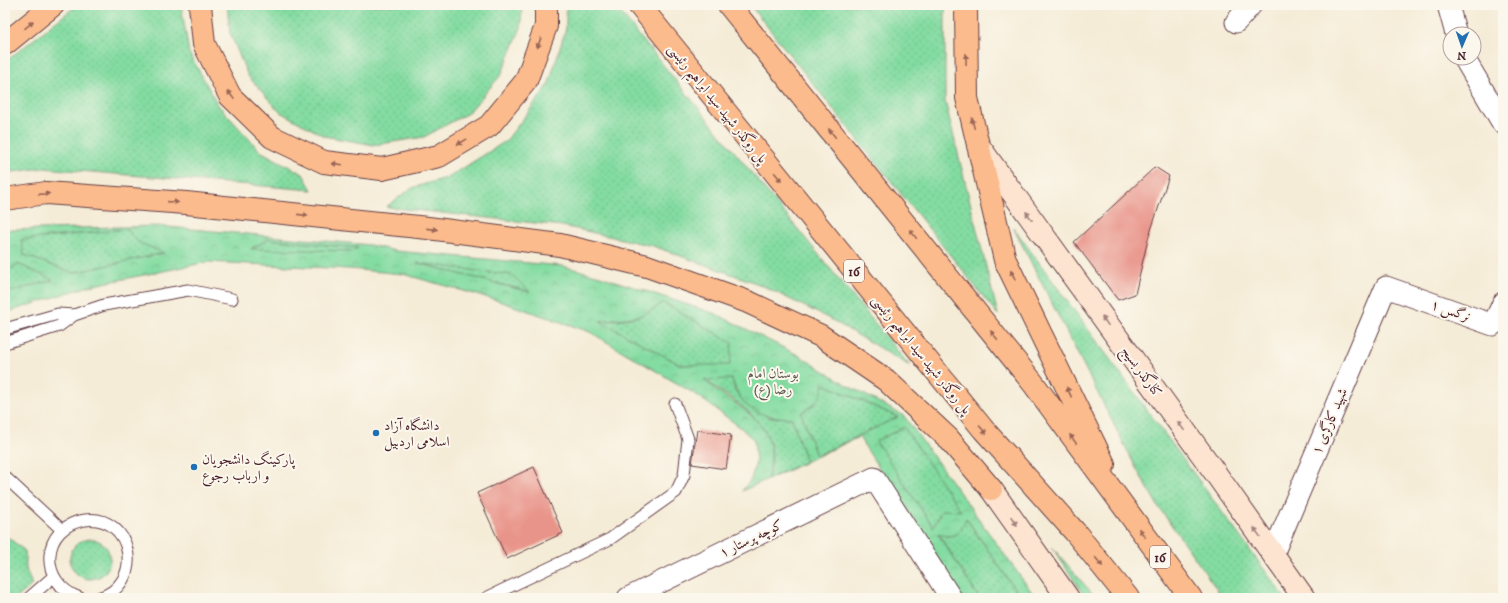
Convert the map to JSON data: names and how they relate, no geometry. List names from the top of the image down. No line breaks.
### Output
{"streets":{"highway":["پل روگذر شهید سید ابراهیم رئیسی","16"],"main road":["کنارگذر بسیج"],"street":["نرگس ۱","شهید کارگری ۱","کوچه پرستار ۱"]},"crossings":[["نرگس ۱","شهید کارگری ۱"],["کنارگذر بسیج","شهید کارگری ۱"]],"one_way":["کنارگذر بسیج"],"parks":["بوستان امام رضا (ع)"],"places":["دانشگاه آزاد اسلامی اردبیل","پارکینگ دانشجویان و ارباب رجوع"],"north":"bottom"}
